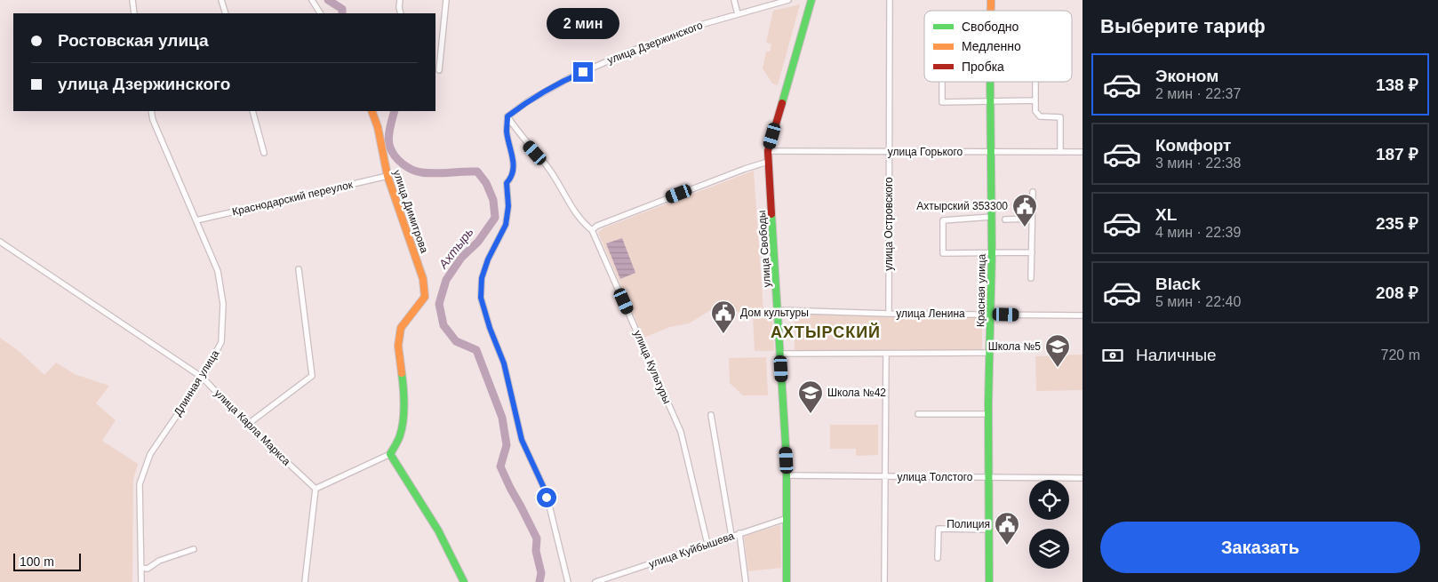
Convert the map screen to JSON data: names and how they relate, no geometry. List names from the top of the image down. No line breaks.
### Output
{"streets":{"street":["улица Дзержинского","улица Горького","Краснодарский переулок","улица Димитрова","улица Островского","улица Свободы","Красная улица","улица Ленина","улица Культуры","Длинная улица","улица Карла Маркса","улица Толстого","улица Куйбышева"]},"crossings":[["улица Дзержинского","улица Культуры"],["улица Горького","улица Островского"],["улица Горького","улица Свободы"],["улица Горького","Красная улица"],["Краснодарский переулок","улица Димитрова"],["Краснодарский переулок","Длинная улица"],["улица Островского","улица Ленина"],["улица Свободы","улица Ленина"],["улица Свободы","улица Толстого"],["улица Свободы","улица Куйбышева"],["Красная улица","улица Ленина"],["Красная улица","улица Толстого"],["улица Культуры","улица Куйбышева"],["Длинная улица","улица Карла Маркса"]],"districts":["АХТЫРСКИЙ"],"water":["Ахтырь"],"places":{"public building":["Ахтырский 353300","Дом культуры","Полиция"],"school or university":["Школа №5","Школа №42"]},"legend":["Свободно","Медленно","Пробка"],"scale_bar":"100 m","page":{"heading":"Выберите тариф","bubble":"2 мин","banner":["Ростовская улица","улица Дзержинского"],"list":[{"name":"Эконом","note":"2 мин · 22:37","value":"138 ₽"},{"name":"Комфорт","note":"3 мин · 22:38","value":"187 ₽"},{"name":"XL","note":"4 мин · 22:39","value":"235 ₽"},{"name":"Black","note":"5 мин · 22:40","value":"208 ₽"}],"pay":["Наличные","720 m"],"buttons":"Заказать","scale":"100 m"}}
